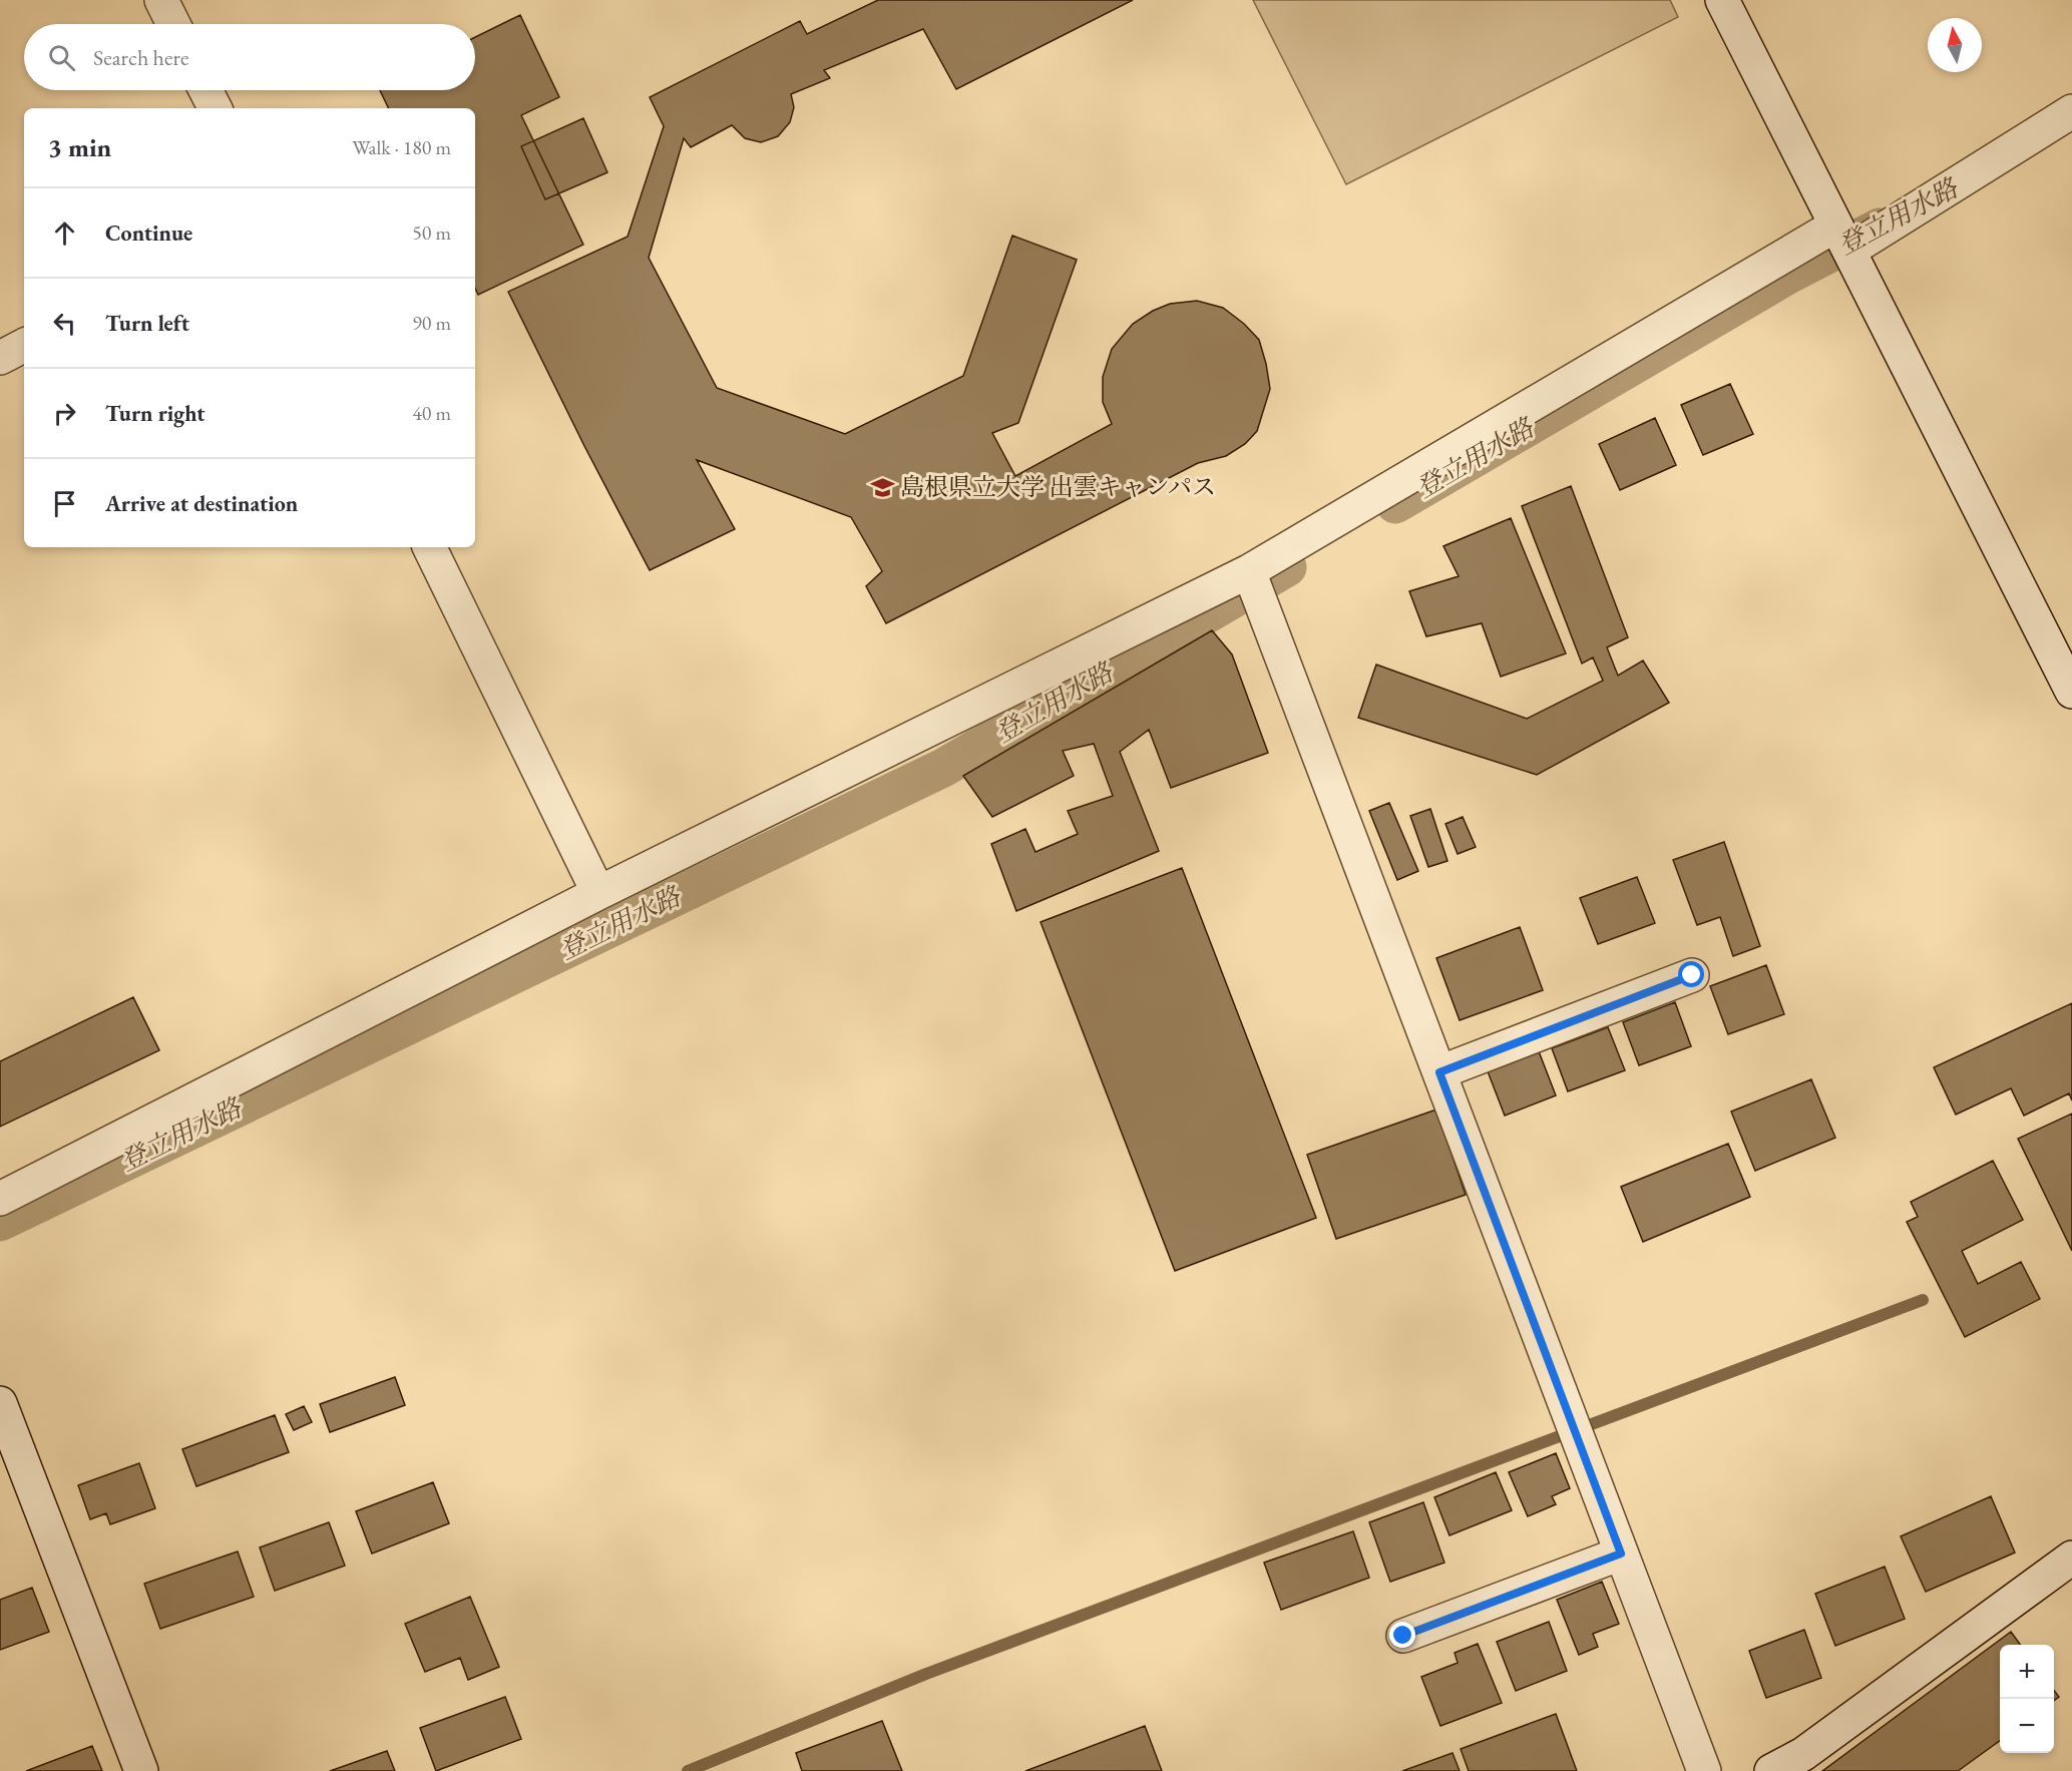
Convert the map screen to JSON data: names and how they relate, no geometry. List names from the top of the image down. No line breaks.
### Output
{"water":["登立用水路"],"places":{"school or university":["島根県立大学 出雲キャンパス"]},"north":"top","page":{"search":"Search here","heading":["3 min","Walk · 180 m"],"list":[["Continue","50 m"],["Turn left","90 m"],["Turn right","40 m"],"Arrive at destination"],"map_buttons":["+","−"]}}
